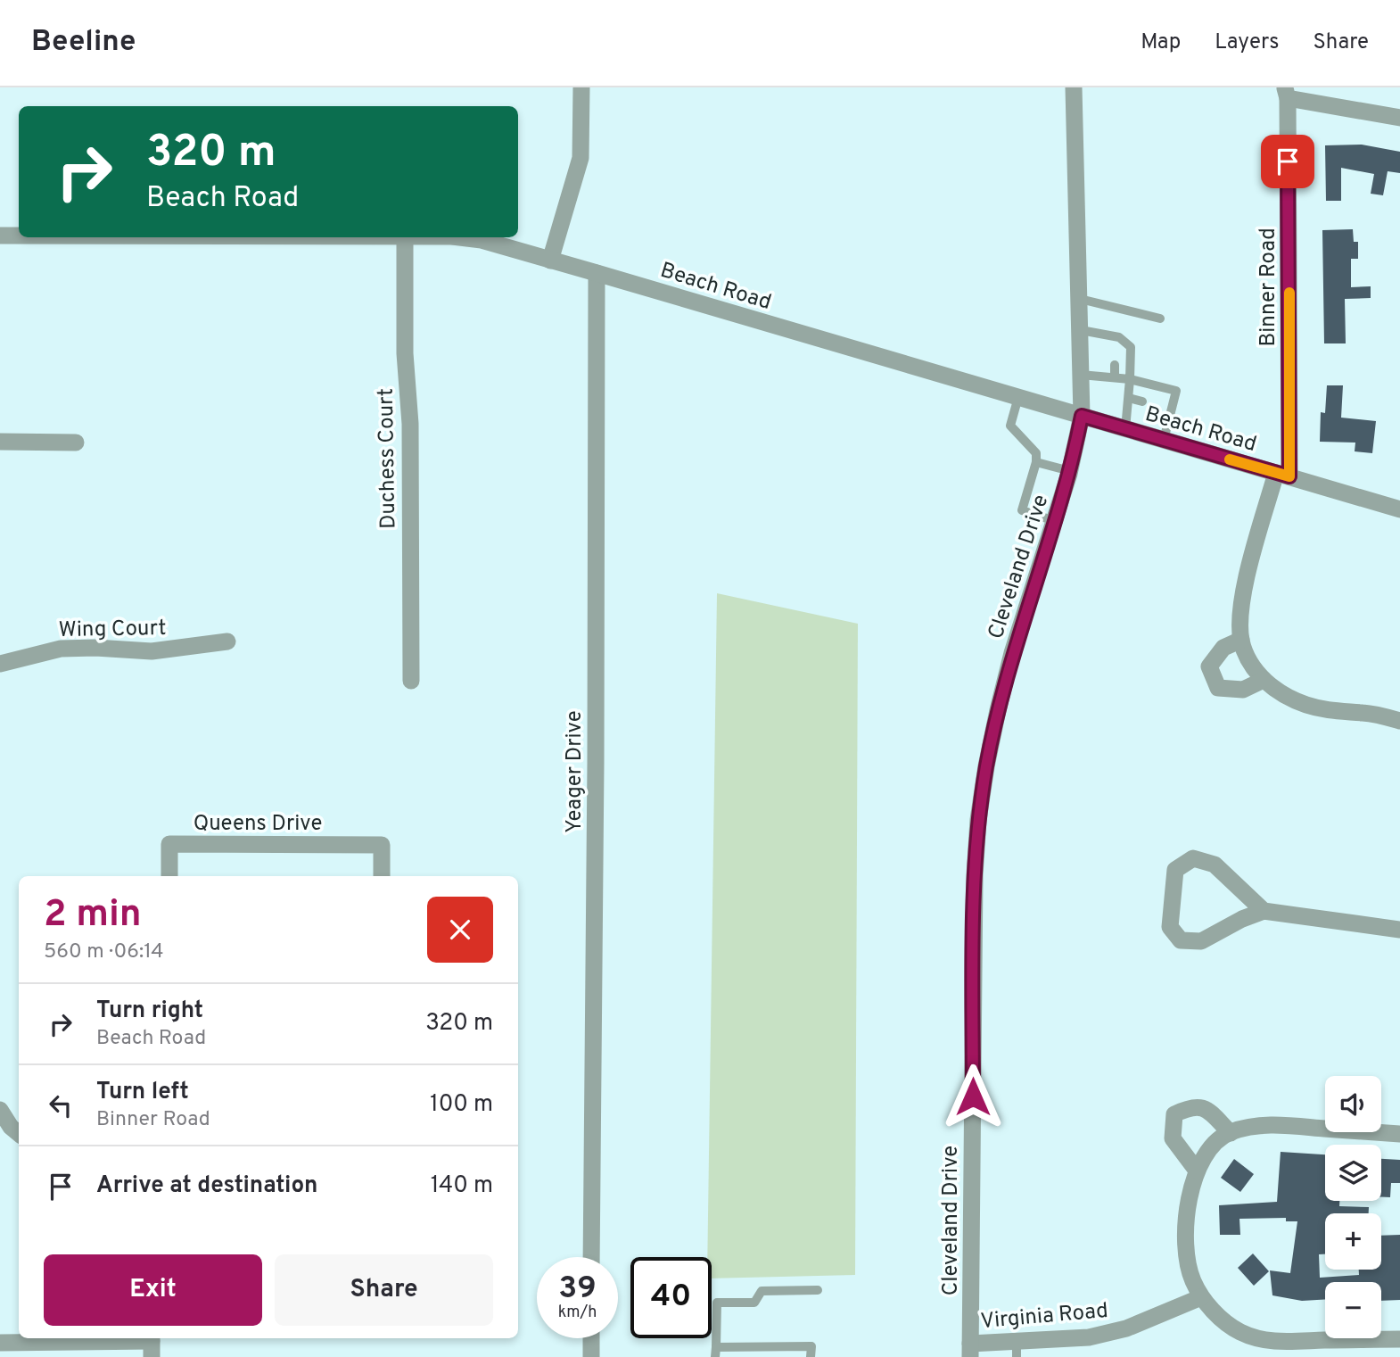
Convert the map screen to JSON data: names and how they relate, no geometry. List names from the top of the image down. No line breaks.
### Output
{"streets":{"street":["Beach Road","Binner Road","Duchess Court","Cleveland Drive","Wing Court","Yeager Drive","Queens Drive","Virginia Road"]},"crossings":[["Beach Road","Binner Road"],["Beach Road","Cleveland Drive"],["Beach Road","Yeager Drive"],["Cleveland Drive","Virginia Road"]],"page":{"header":"Beeline","nav":["Map","Layers","Share"],"turn":["320 m","Beach Road"],"heading":["2 min","560 m · 06:14"],"list":[{"name":"Turn right","note":"Beach Road","value":"320 m"},{"name":"Turn left","note":"Binner Road","value":"100 m"},{"name":"Arrive at destination","value":"140 m"}],"map_buttons":["+","−"],"buttons":["Exit","Share"],"speed":"39 km/h","limit":"40"}}
